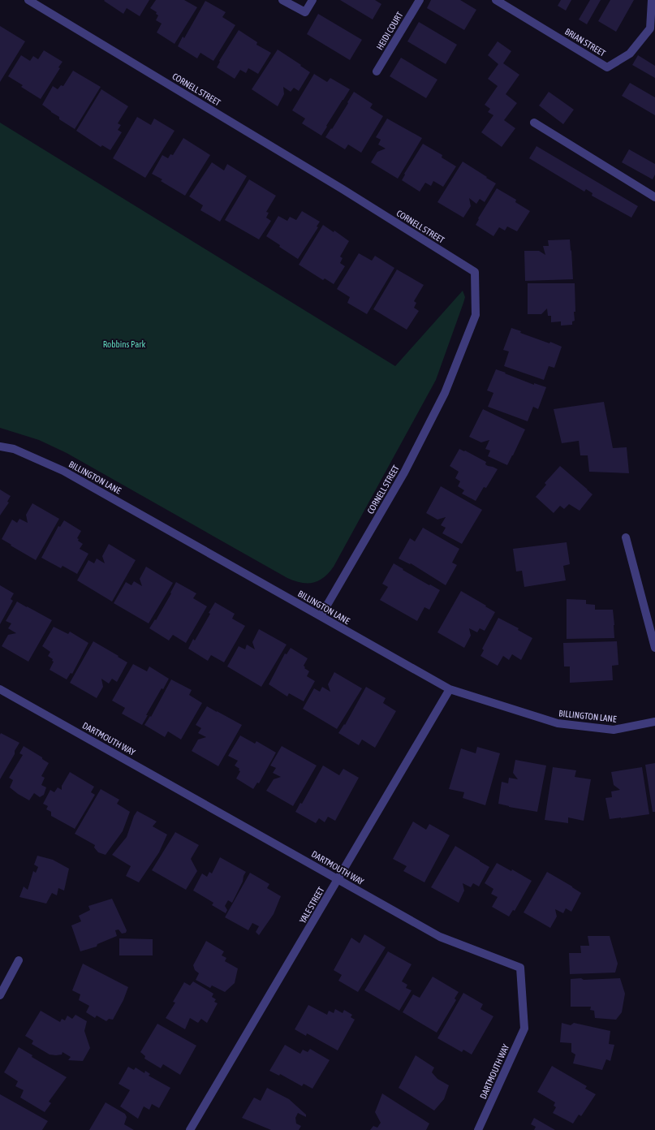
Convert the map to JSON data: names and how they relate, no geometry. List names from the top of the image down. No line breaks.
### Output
{"streets":{"street":["HEIDI COURT","BRIAN STREET","CORNELL STREET","BILLINGTON LANE","DARTMOUTH WAY","YALE STREET"]},"crossings":[["CORNELL STREET","BILLINGTON LANE"],["BILLINGTON LANE","YALE STREET"],["DARTMOUTH WAY","YALE STREET"]],"parks":["Robbins Park"]}
